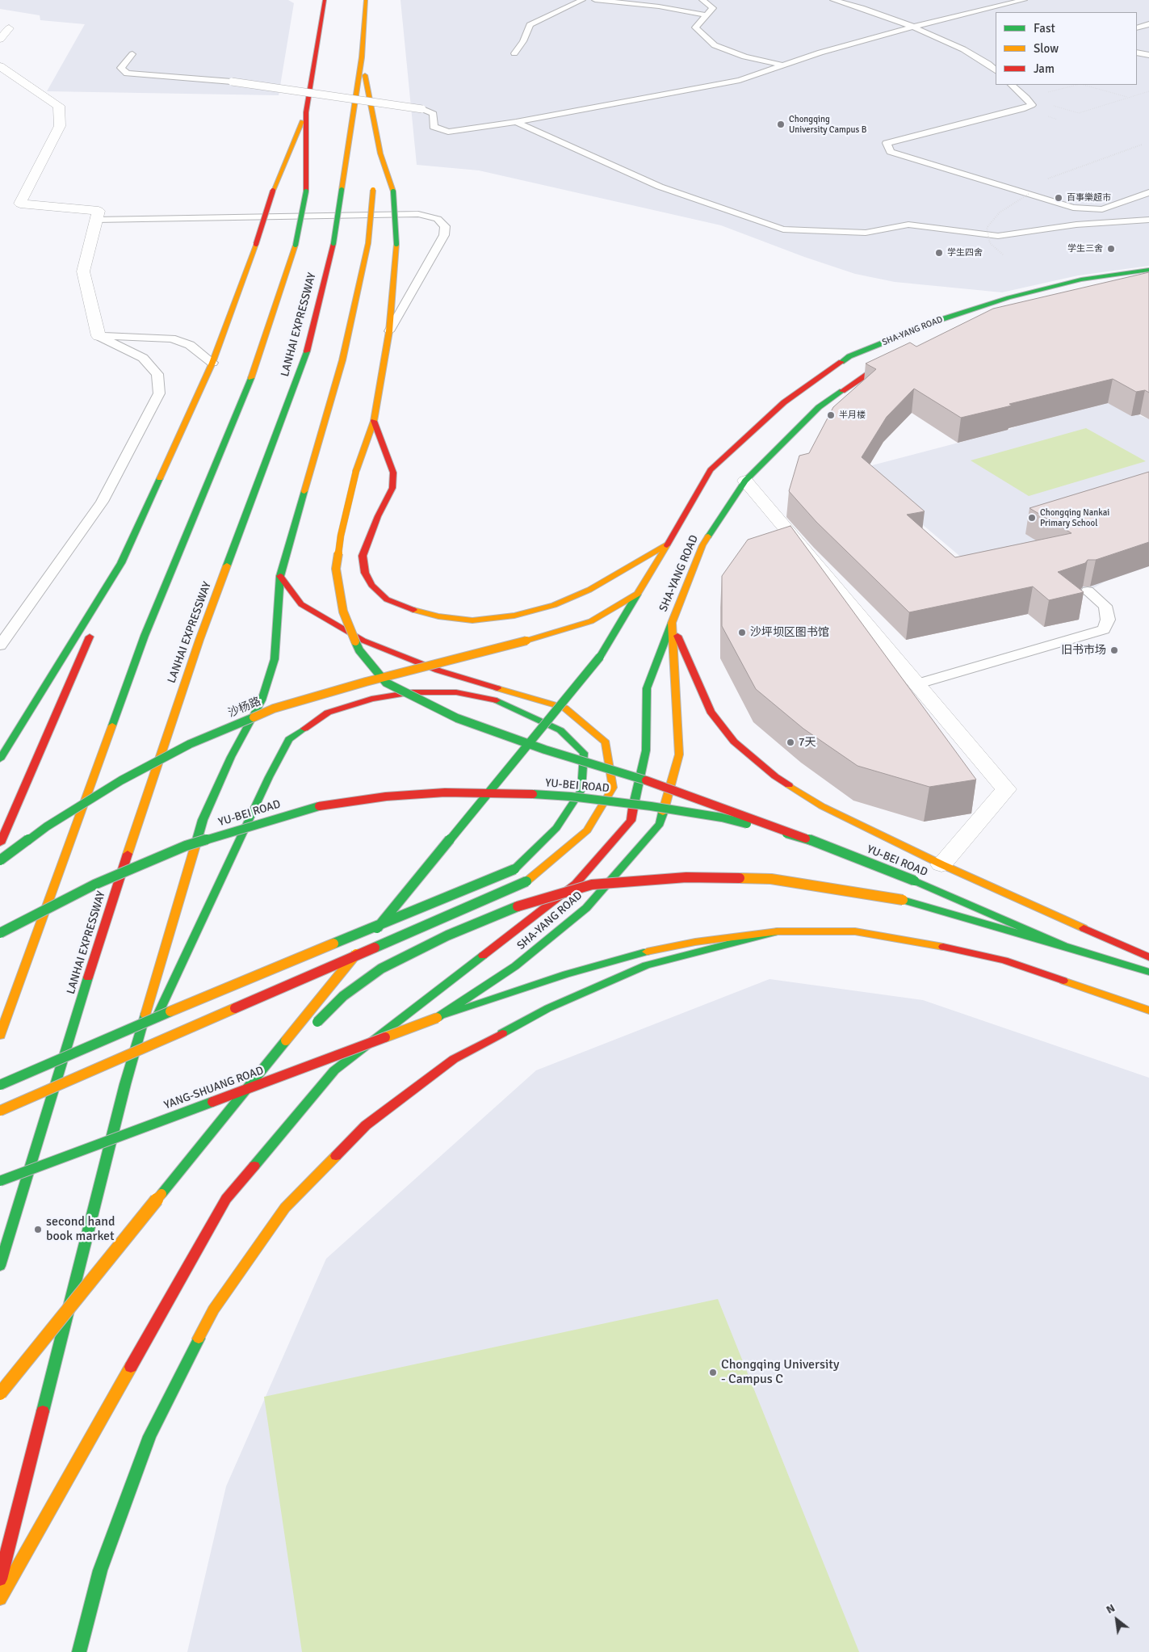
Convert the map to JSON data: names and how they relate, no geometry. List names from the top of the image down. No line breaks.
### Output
{"streets":{"main road":["LANHAI EXPRESSWAY","SHA-YANG ROAD","沙杨路","YU-BEI ROAD","YANG-SHUANG ROAD"]},"crossings":[["SHA-YANG ROAD","沙杨路"],["SHA-YANG ROAD","YANG-SHUANG ROAD"]],"places":["Chongqing University Campus B","百事樂超市","学生三舍","学生四舍","半月楼","Chongqing Nankai Primary School","沙坪坝区图书馆","旧书市场","7天","second hand book market","Chongqing University - Campus C"],"legend":["Fast","Slow","Jam"],"north":"top left"}
